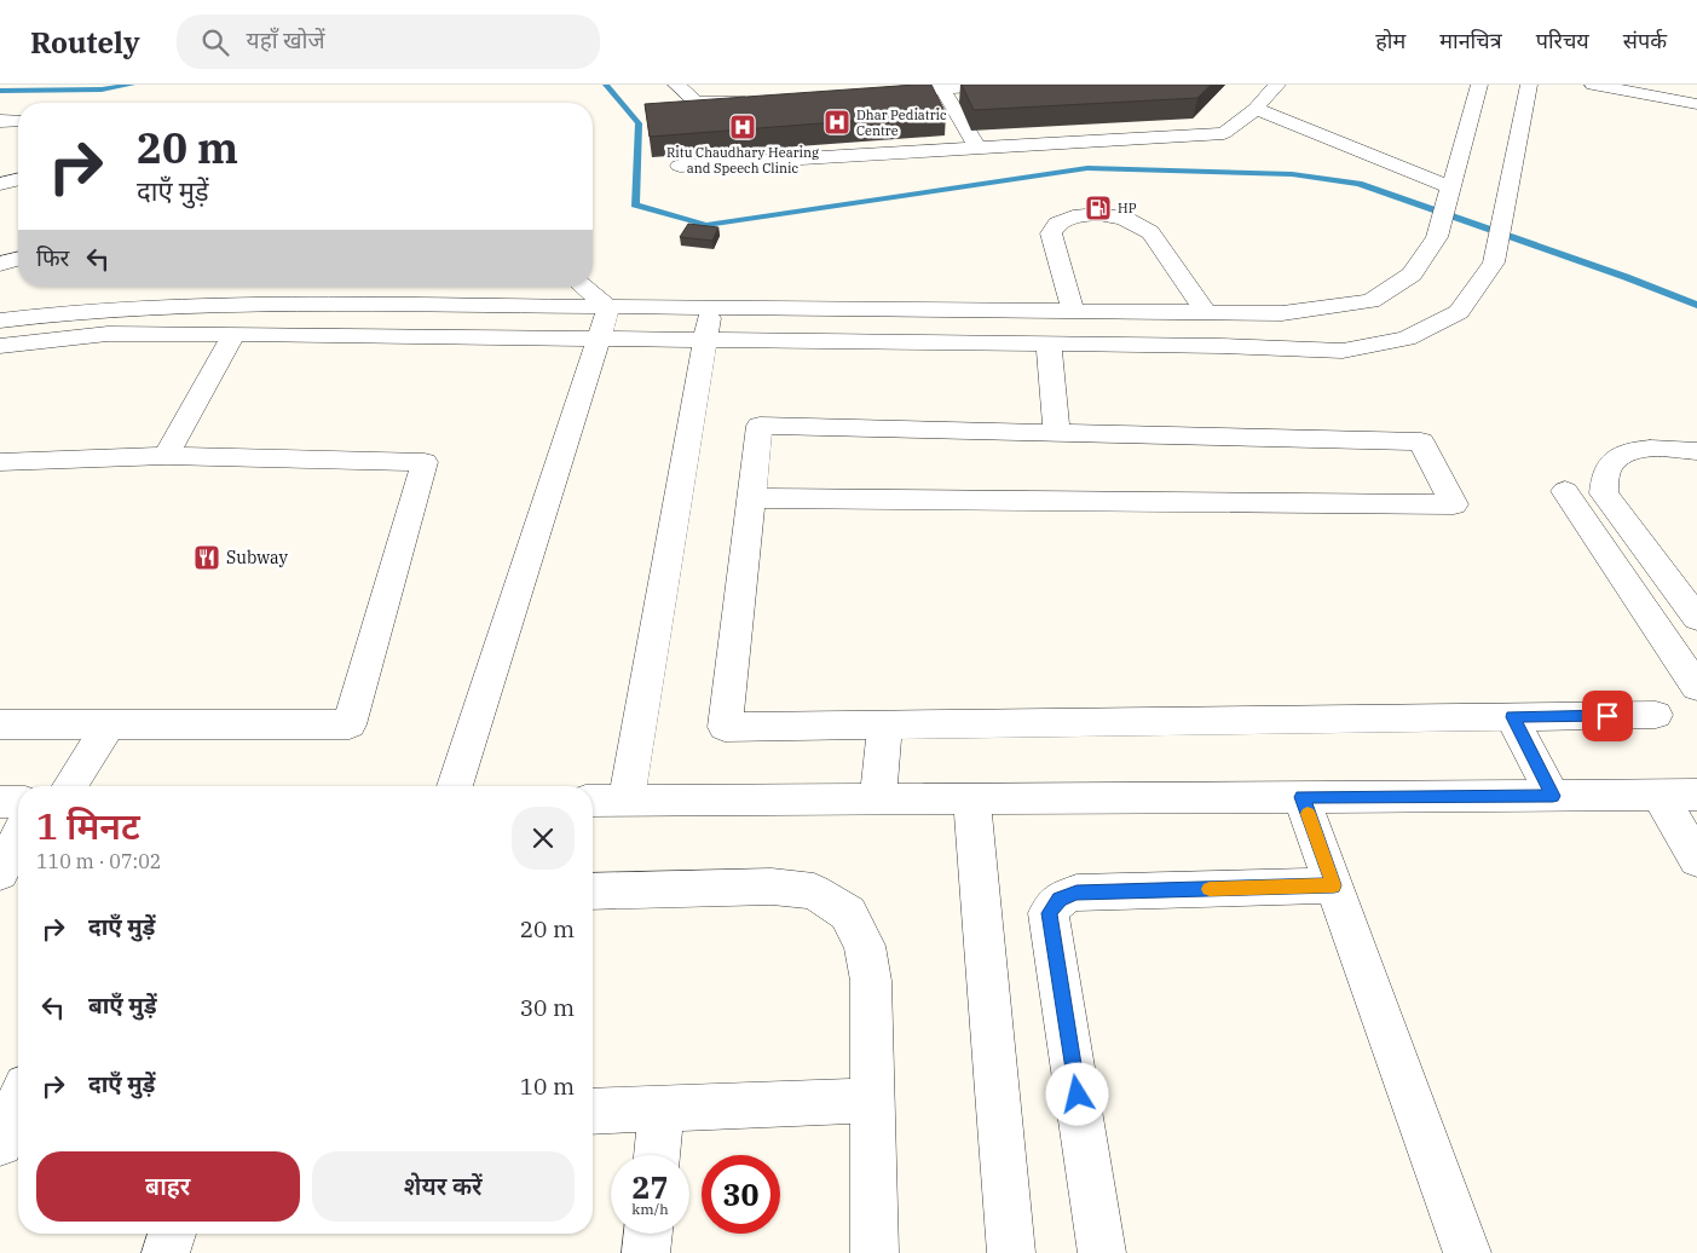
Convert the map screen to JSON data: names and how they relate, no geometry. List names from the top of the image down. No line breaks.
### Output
{"places":{"hospital":["Dhar Pediatric Centre","Ritu Chaudhary Hearing and Speech Clinic"],"fuel station":["HP"],"restaurant":["Subway"]},"page":{"header":"Routely","search":"यहाँ खोजें","nav":["होम","मानचित्र","परिचय","संपर्क"],"turn":["20 m","दाएँ मुड़ें"],"then":"फिर","heading":["1 मिनट","110 m · 07:02"],"list":[{"name":"दाएँ मुड़ें","value":"20 m"},{"name":"बाएँ मुड़ें","value":"30 m"},{"name":"दाएँ मुड़ें","value":"10 m"}],"buttons":["बाहर","शेयर करें"],"speed":"27 km/h","limit":"30"}}
